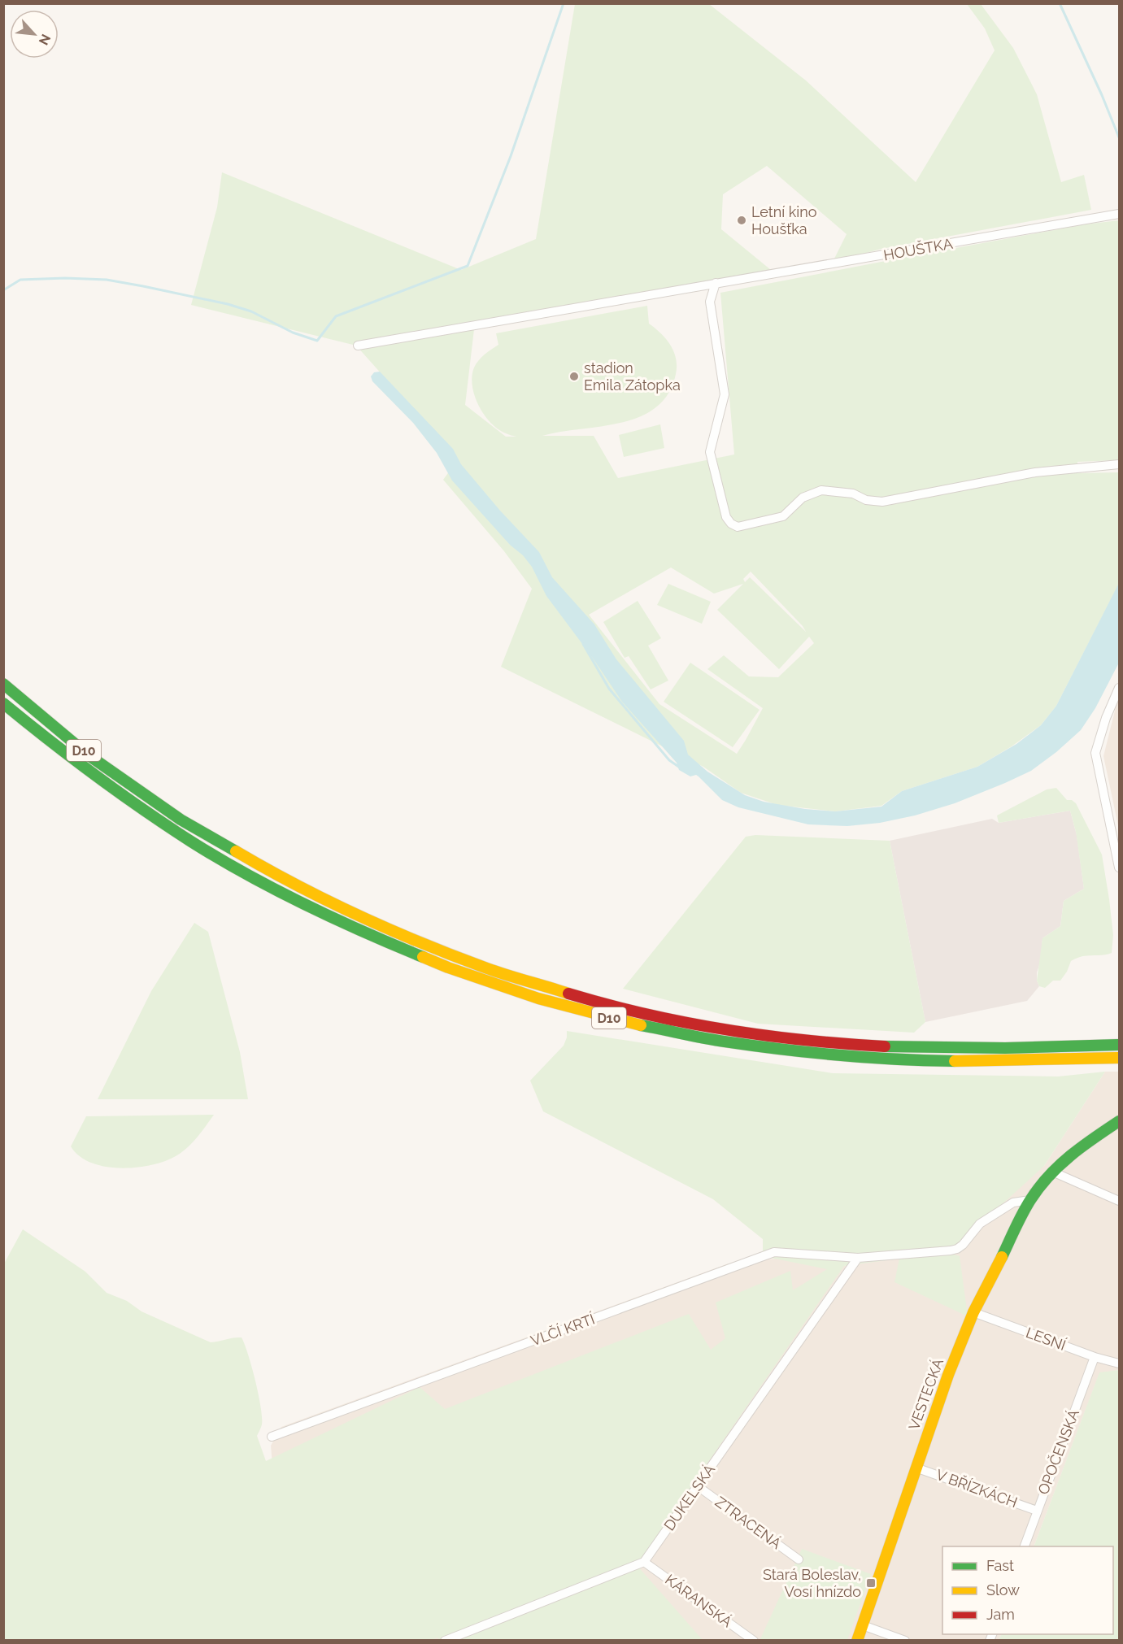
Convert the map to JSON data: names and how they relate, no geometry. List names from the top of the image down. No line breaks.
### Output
{"streets":{"main road":["D10","VESTECKÁ"],"street":["HOUŠTKA","VLČÍ KRTÍ","LESNÍ","OPOČENSKÁ","V BŘÍZKÁCH","DUKELSKÁ","ZTRACENÁ","KÁRANSKÁ"]},"crossings":[["VLČÍ KRTÍ","VESTECKÁ"],["VLČÍ KRTÍ","DUKELSKÁ"],["LESNÍ","VESTECKÁ"],["LESNÍ","OPOČENSKÁ"],["VESTECKÁ","V BŘÍZKÁCH"],["OPOČENSKÁ","V BŘÍZKÁCH"],["DUKELSKÁ","ZTRACENÁ"],["DUKELSKÁ","KÁRANSKÁ"]],"places":{"other":["Letní kino Houšťka","stadion Emila Zátopka"],"transit":["Stará Boleslav, Vosí hnízdo"]},"legend":["Fast","Slow","Jam"],"north":"bottom right"}
